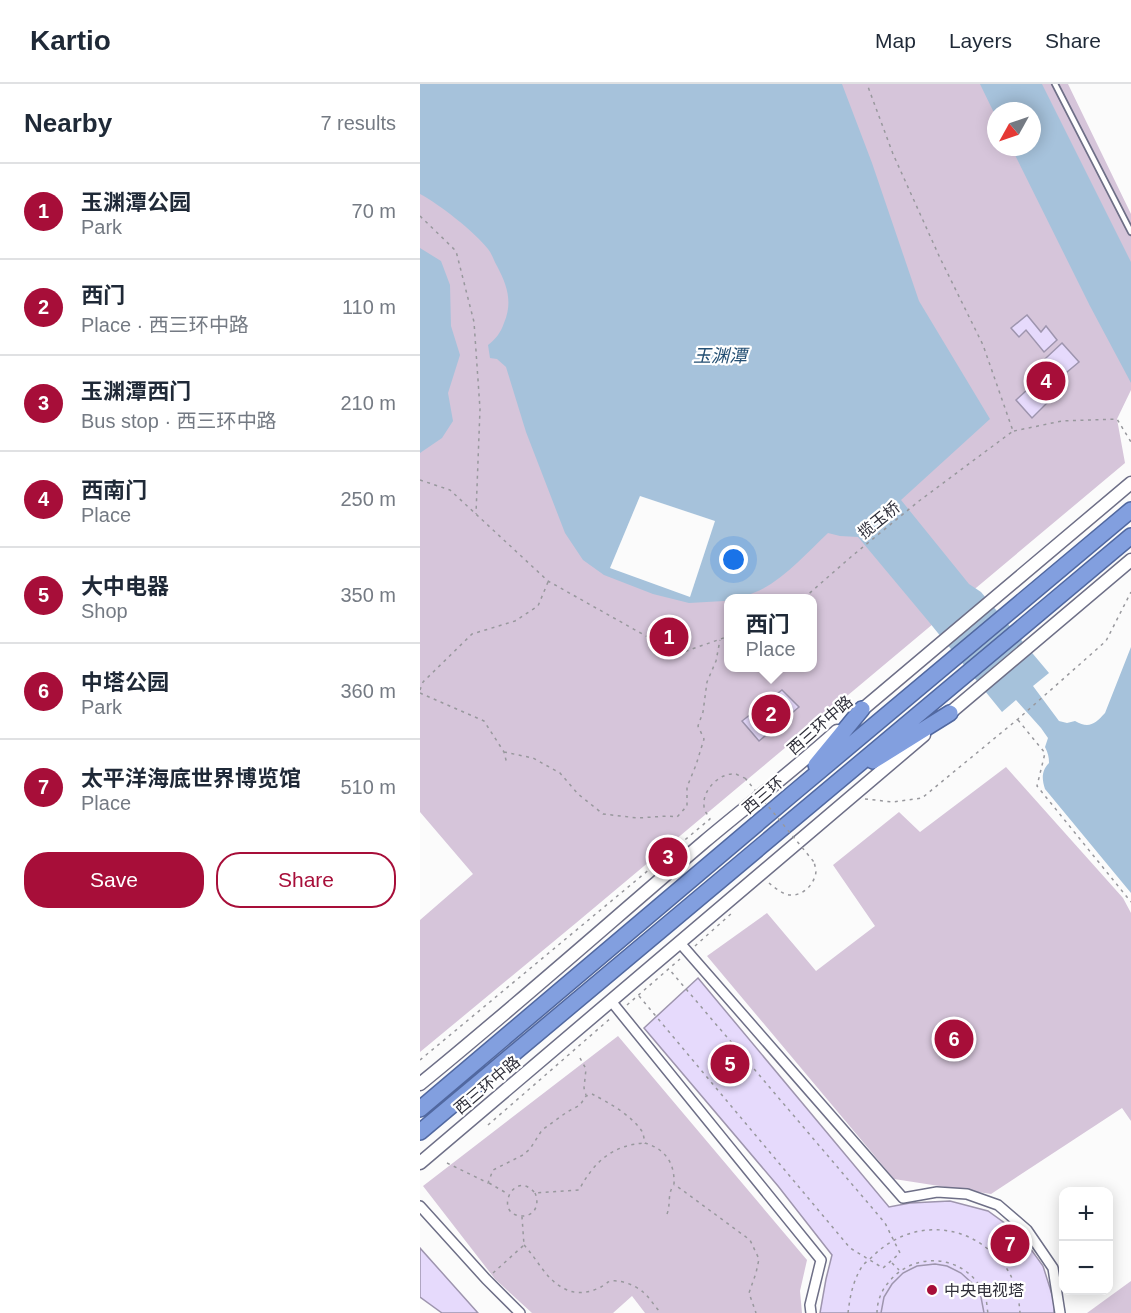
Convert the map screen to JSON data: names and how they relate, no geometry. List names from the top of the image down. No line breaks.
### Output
{"streets":{"highway":["西三环"],"street":["西三环中路"],"path":["揽玉桥"]},"water":["玉渊潭"],"places":["中央电视塔"],"north":"bottom left","page":{"header":"Kartio","nav":["Map","Layers","Share"],"heading":["Nearby","7 results"],"list":[{"mark":"1","name":"玉渊潭公园","note":"Park","value":"70 m"},{"mark":"2","name":"西门","note":"Place · 西三环中路","value":"110 m"},{"mark":"3","name":"玉渊潭西门","note":"Bus stop · 西三环中路","value":"210 m"},{"mark":"4","name":"西南门","note":"Place","value":"250 m"},{"mark":"5","name":"大中电器","note":"Shop","value":"350 m"},{"mark":"6","name":"中塔公园","note":"Park","value":"360 m"},{"mark":"7","name":"太平洋海底世界博览馆","note":"Place","value":"510 m"}],"pins":["4","1","2","3","6","5","7"],"popup":["西门","Place"],"buttons":["Save","Share"],"map_buttons":["+","−"]}}
